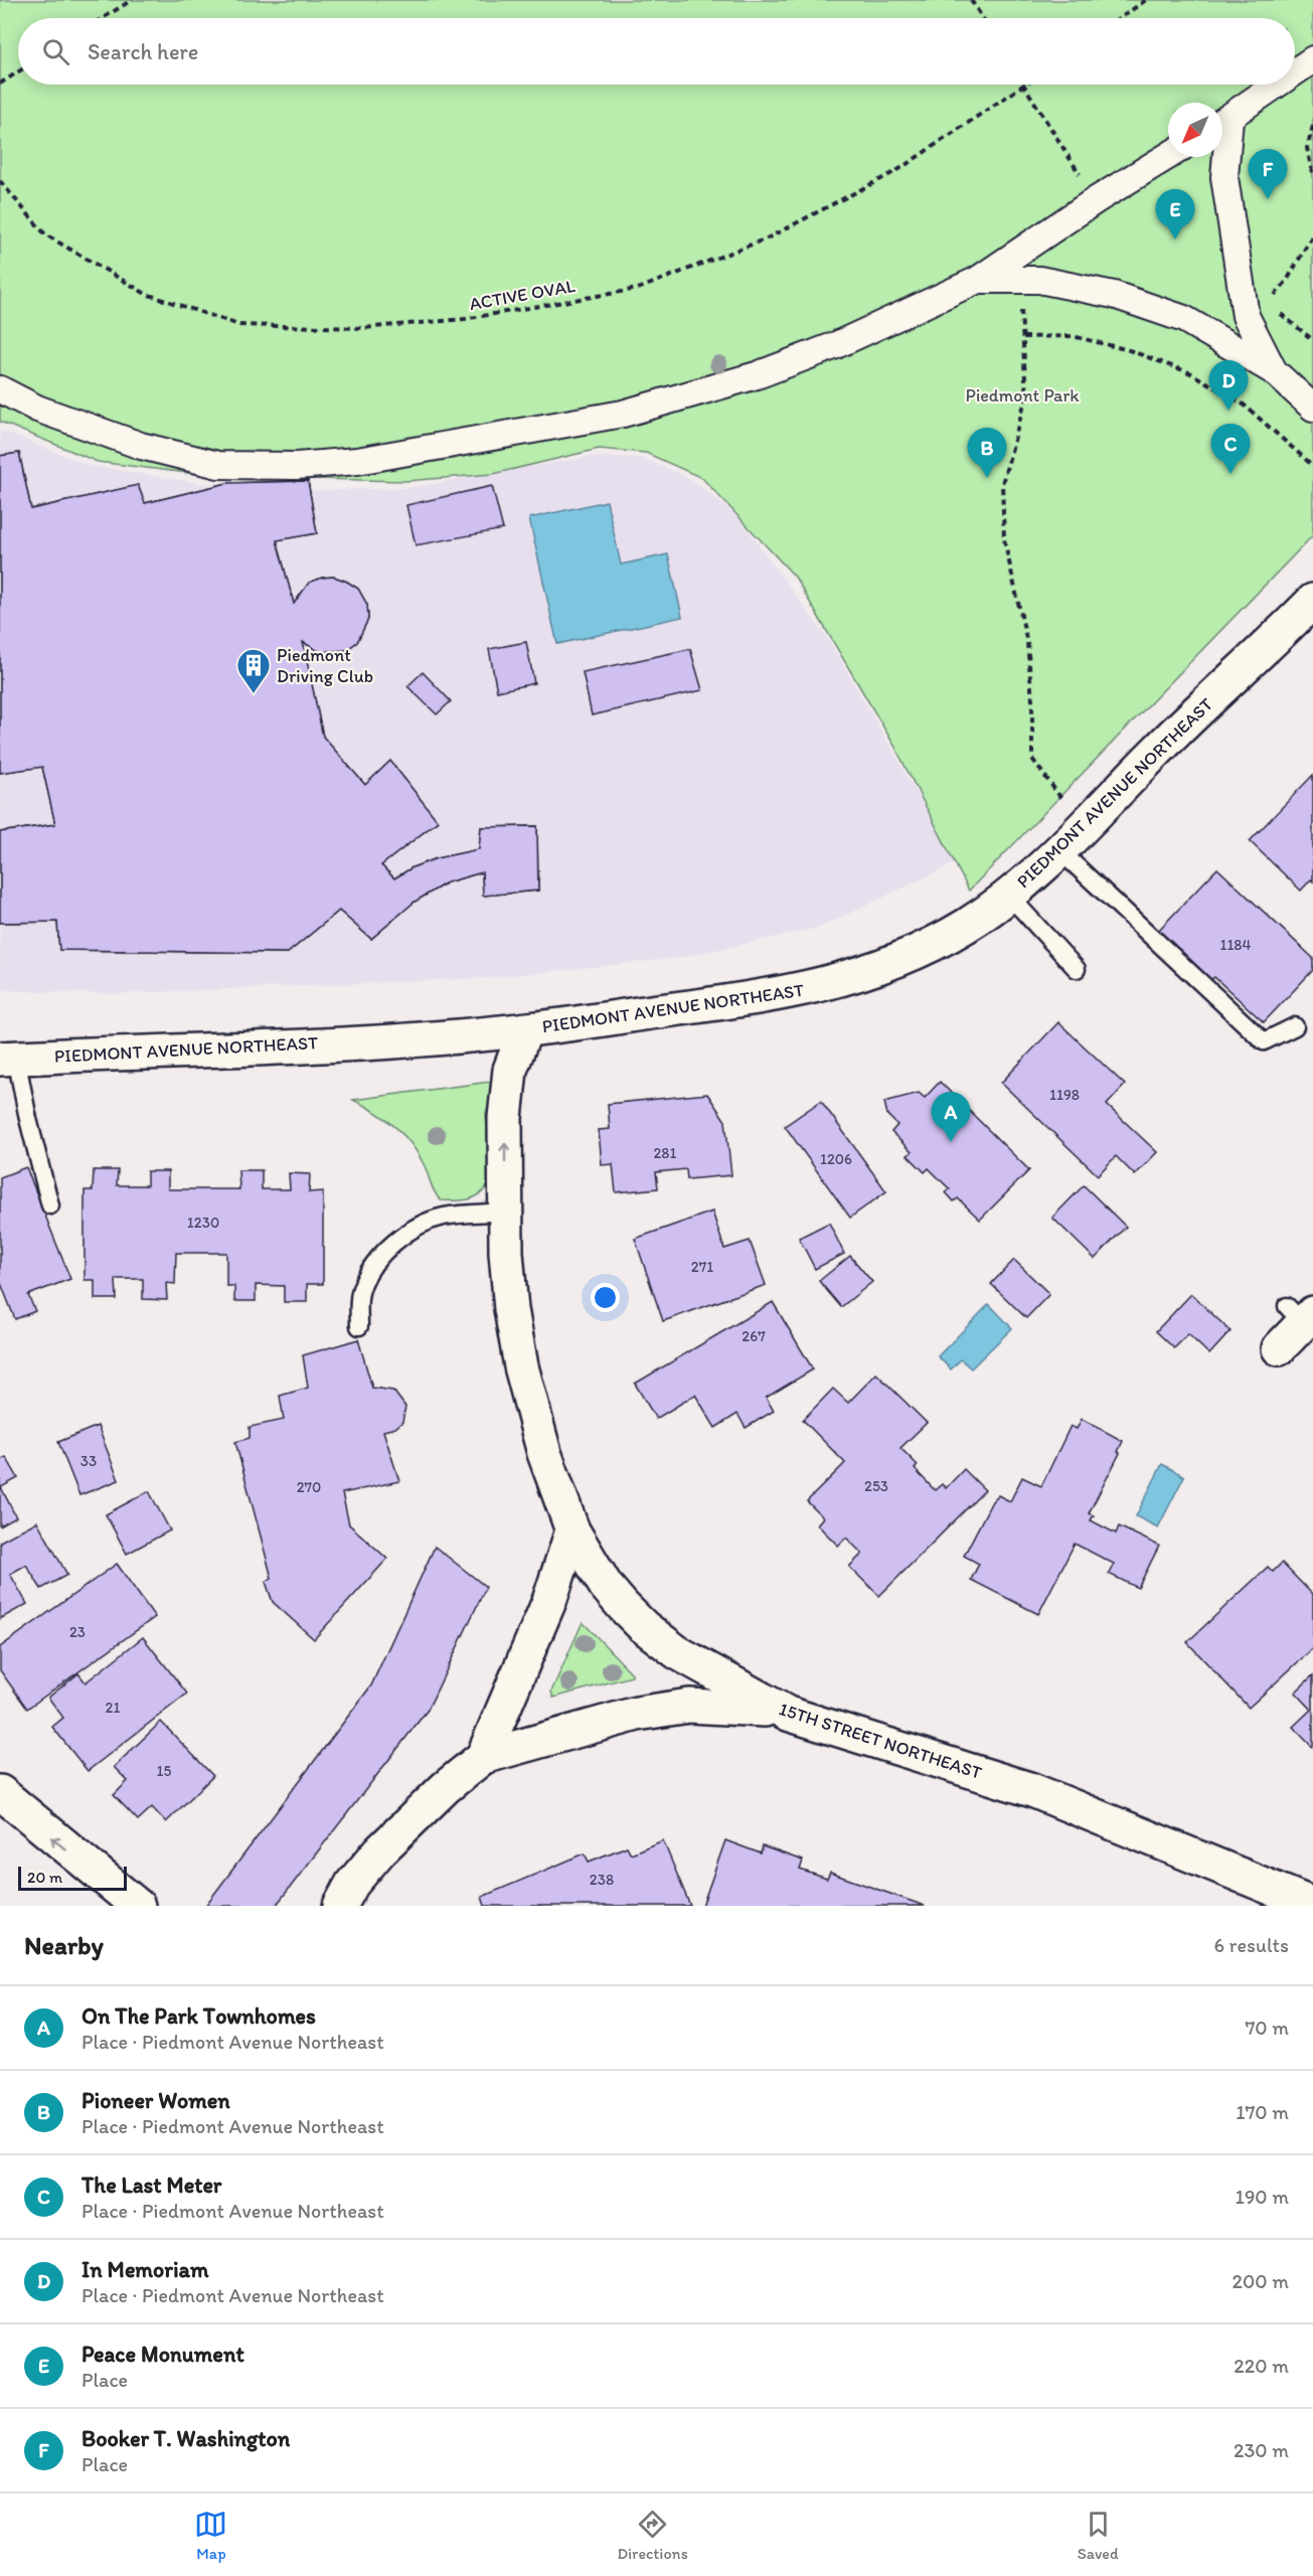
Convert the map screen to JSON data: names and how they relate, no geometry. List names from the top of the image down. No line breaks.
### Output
{"streets":{"street":["PIEDMONT AVENUE NORTHEAST","15TH STREET NORTHEAST"],"path":["ACTIVE OVAL"]},"crossings":[["PIEDMONT AVENUE NORTHEAST","15TH STREET NORTHEAST"]],"parks":["Piedmont Park"],"places":{"building":["Piedmont Driving Club"]},"house_numbers":["1184","1198","281","1206","1230","271","267","33","253","270","23","21","15","238"],"scale_bar":"20 m","north":"bottom left","page":{"search":"Search here","pins":["F","E","D","C","B","A"],"scale":"20 m","heading":["Nearby","6 results"],"list":[{"mark":"A","name":"On The Park Townhomes","note":"Place · Piedmont Avenue Northeast","value":"70 m"},{"mark":"B","name":"Pioneer Women","note":"Place · Piedmont Avenue Northeast","value":"170 m"},{"mark":"C","name":"The Last Meter","note":"Place · Piedmont Avenue Northeast","value":"190 m"},{"mark":"D","name":"In Memoriam","note":"Place · Piedmont Avenue Northeast","value":"200 m"},{"mark":"E","name":"Peace Monument","note":"Place","value":"220 m"},{"mark":"F","name":"Booker T. Washington","note":"Place","value":"230 m"}],"nav":["Map","Directions","Saved"]}}
